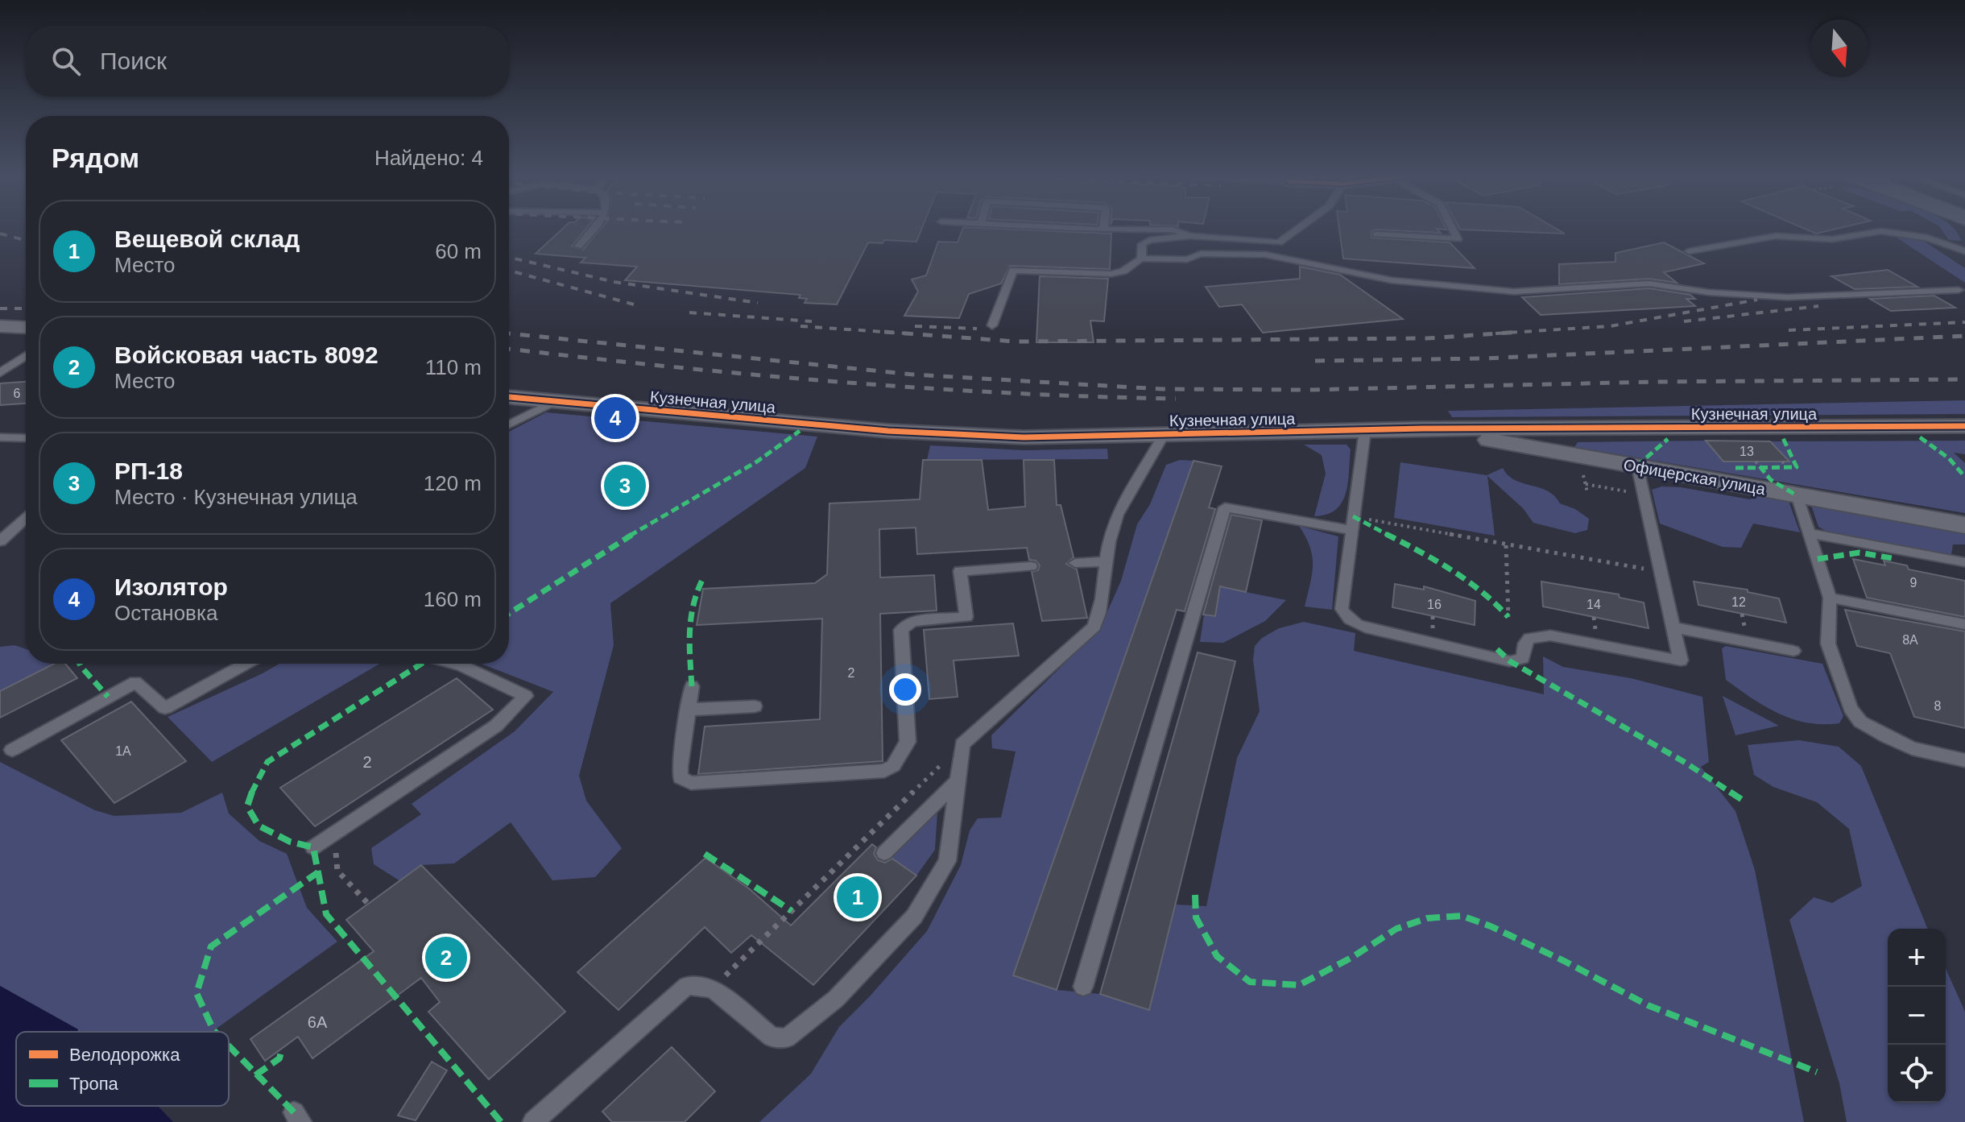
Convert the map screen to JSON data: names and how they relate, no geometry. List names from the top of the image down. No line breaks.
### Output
{"streets":{"street":["Кузнечная улица","Офицерская улица"]},"crossings":[["Кузнечная улица","Офицерская улица"]],"house_numbers":["6","13","9","12","16","14","8А","2","8","1А","2","6А"],"legend":["Велодорожка","Тропа"],"north":"bottom","page":{"search":"Поиск","heading":["Рядом","Найдено: 4"],"list":[{"mark":"1","name":"Вещевой склад","note":"Место","value":"60 m"},{"mark":"2","name":"Войсковая часть 8092","note":"Место","value":"110 m"},{"mark":"3","name":"РП-18","note":"Место · Кузнечная улица","value":"120 m"},{"mark":"4","name":"Изолятор","note":"Остановка","value":"160 m"}],"pins":["4","3","1","2"],"map_buttons":["+","−"]}}
